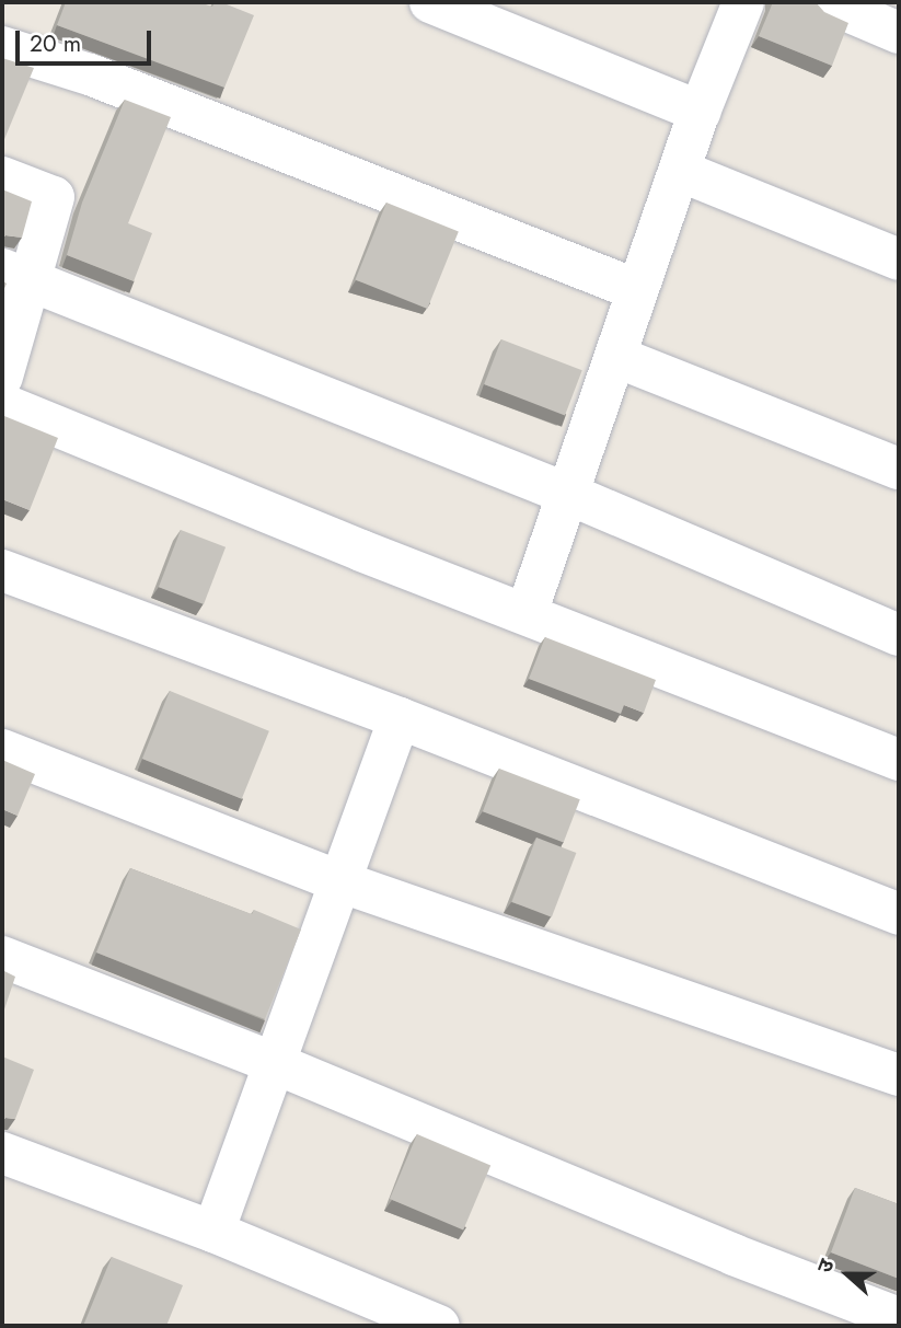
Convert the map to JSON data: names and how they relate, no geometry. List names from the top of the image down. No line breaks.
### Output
{"scale_bar":"20 m","north":"left"}
